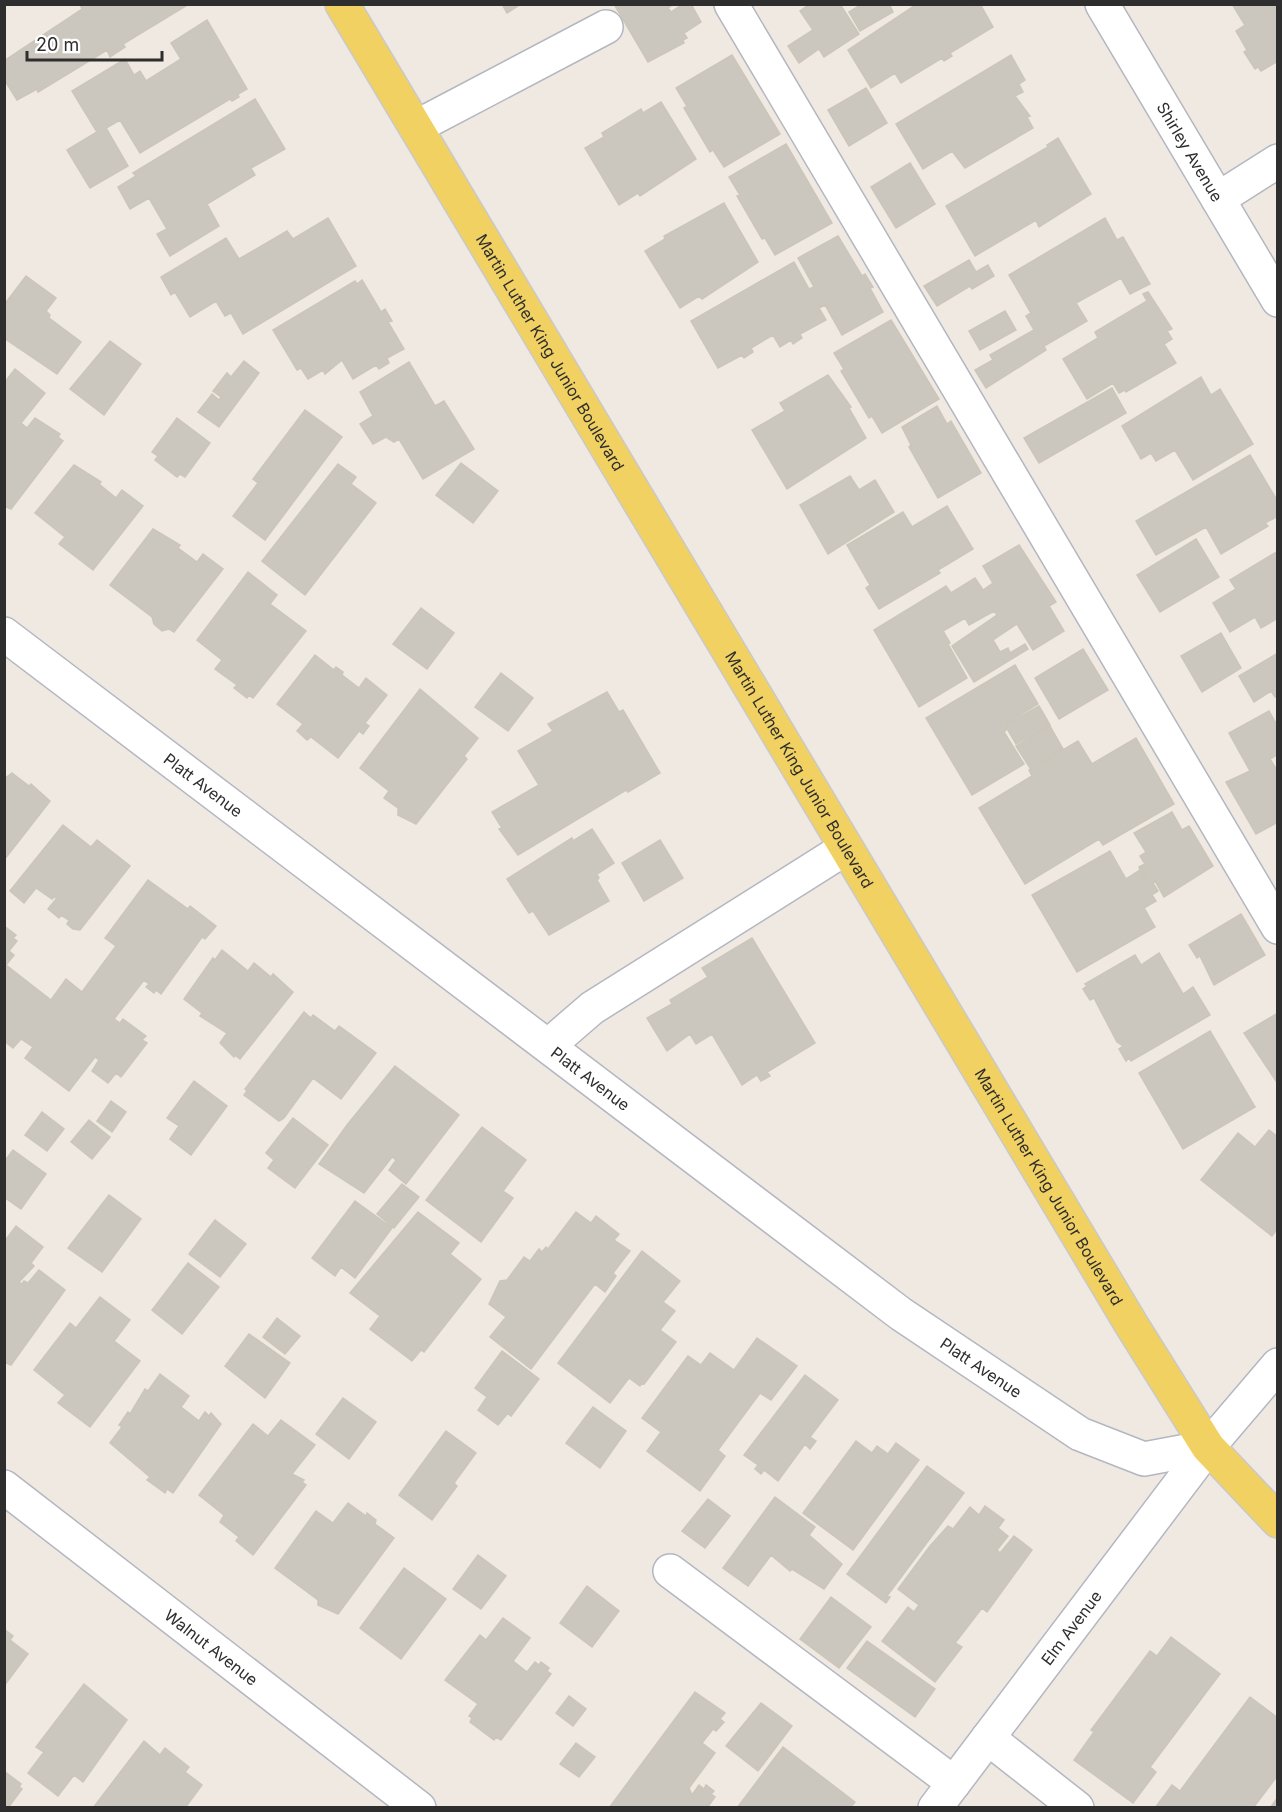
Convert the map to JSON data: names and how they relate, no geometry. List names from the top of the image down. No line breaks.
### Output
{"streets":{"main road":["Martin Luther King Junior Boulevard"],"street":["Shirley Avenue","Platt Avenue","Elm Avenue","Walnut Avenue"]},"crossings":[["Martin Luther King Junior Boulevard","Platt Avenue"],["Martin Luther King Junior Boulevard","Elm Avenue"],["Platt Avenue","Elm Avenue"]],"scale_bar":"20 m"}
